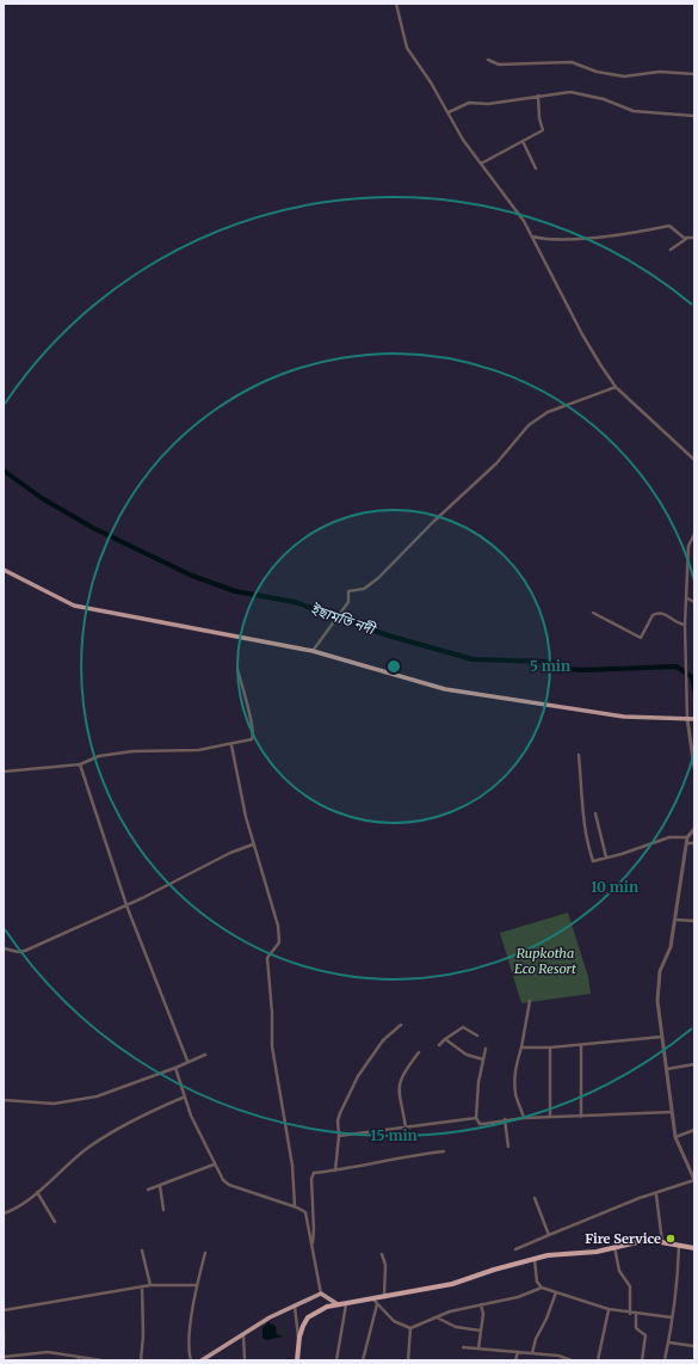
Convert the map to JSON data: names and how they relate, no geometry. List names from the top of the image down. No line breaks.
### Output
{"water":["ইছামতি নদী"],"parks":["Rupkotha Eco Resort"],"places":["Fire Service"],"rings":["5 min","10 min","15 min"]}
